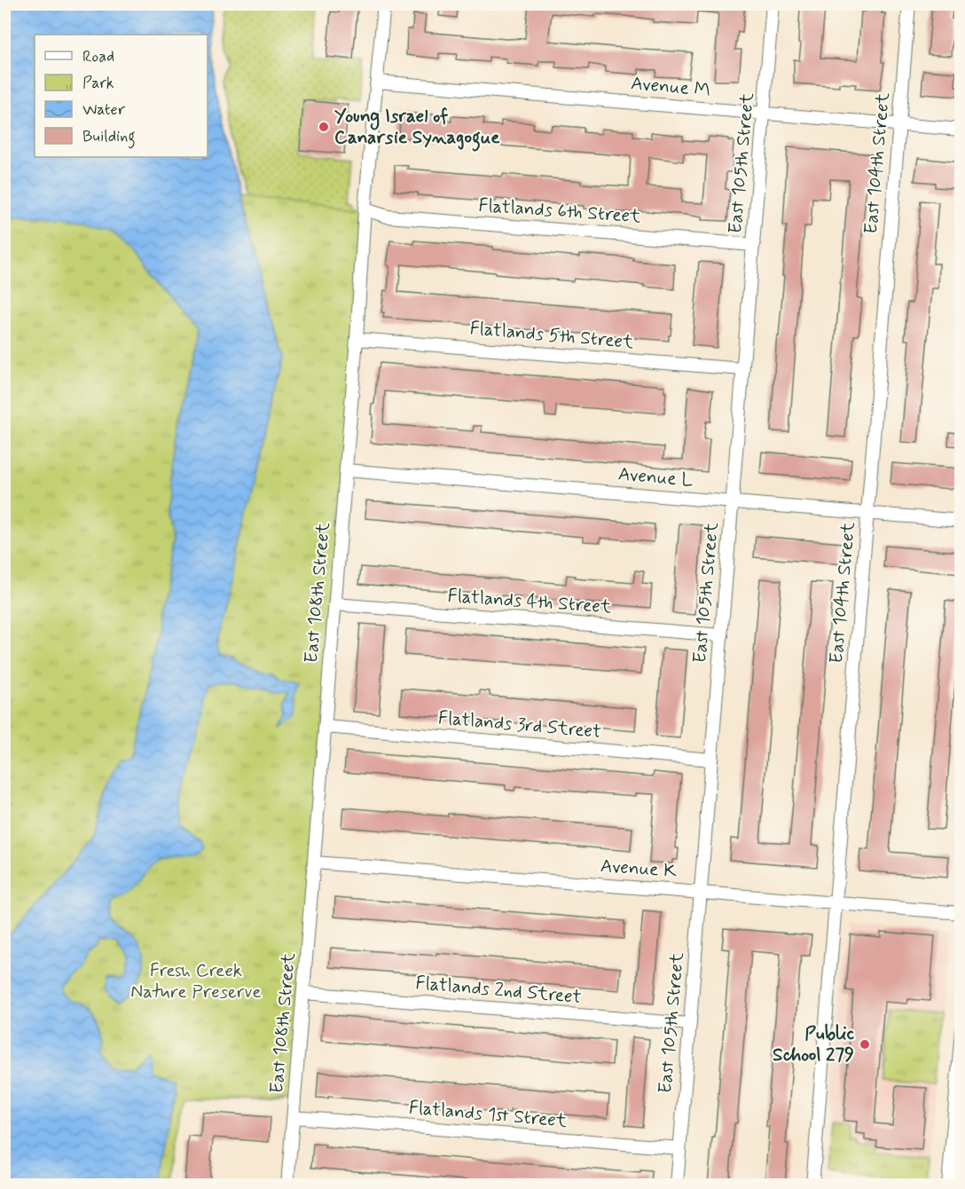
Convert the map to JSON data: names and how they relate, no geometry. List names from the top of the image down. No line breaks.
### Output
{"streets":{"street":["Avenue M","East 105th Street","East 104th Street","Flatlands 6th Street","Flatlands 5th Street","Avenue L","East 108th Street","Flatlands 4th Street","Flatlands 3rd Street","Avenue K","Flatlands 2nd Street","Flatlands 1st Street"]},"crossings":[["Avenue M","East 105th Street"],["Avenue M","East 104th Street"],["Avenue M","East 108th Street"],["East 105th Street","Flatlands 6th Street"],["East 105th Street","Flatlands 5th Street"],["East 105th Street","Avenue L"],["East 105th Street","Flatlands 4th Street"],["East 105th Street","Flatlands 3rd Street"],["East 105th Street","Avenue K"],["East 105th Street","Flatlands 2nd Street"],["East 105th Street","Flatlands 1st Street"],["East 104th Street","Avenue L"],["East 104th Street","Avenue K"],["Flatlands 6th Street","East 108th Street"],["Flatlands 5th Street","East 108th Street"],["Avenue L","East 108th Street"],["East 108th Street","Flatlands 4th Street"],["East 108th Street","Flatlands 3rd Street"],["East 108th Street","Avenue K"],["East 108th Street","Flatlands 2nd Street"],["East 108th Street","Flatlands 1st Street"]],"parks":["Fresh Creek Nature Preserve"],"places":["Young Israel of Canarsie Synagogue","Public School 279"],"legend":["Road","Park","Water","Building"]}
